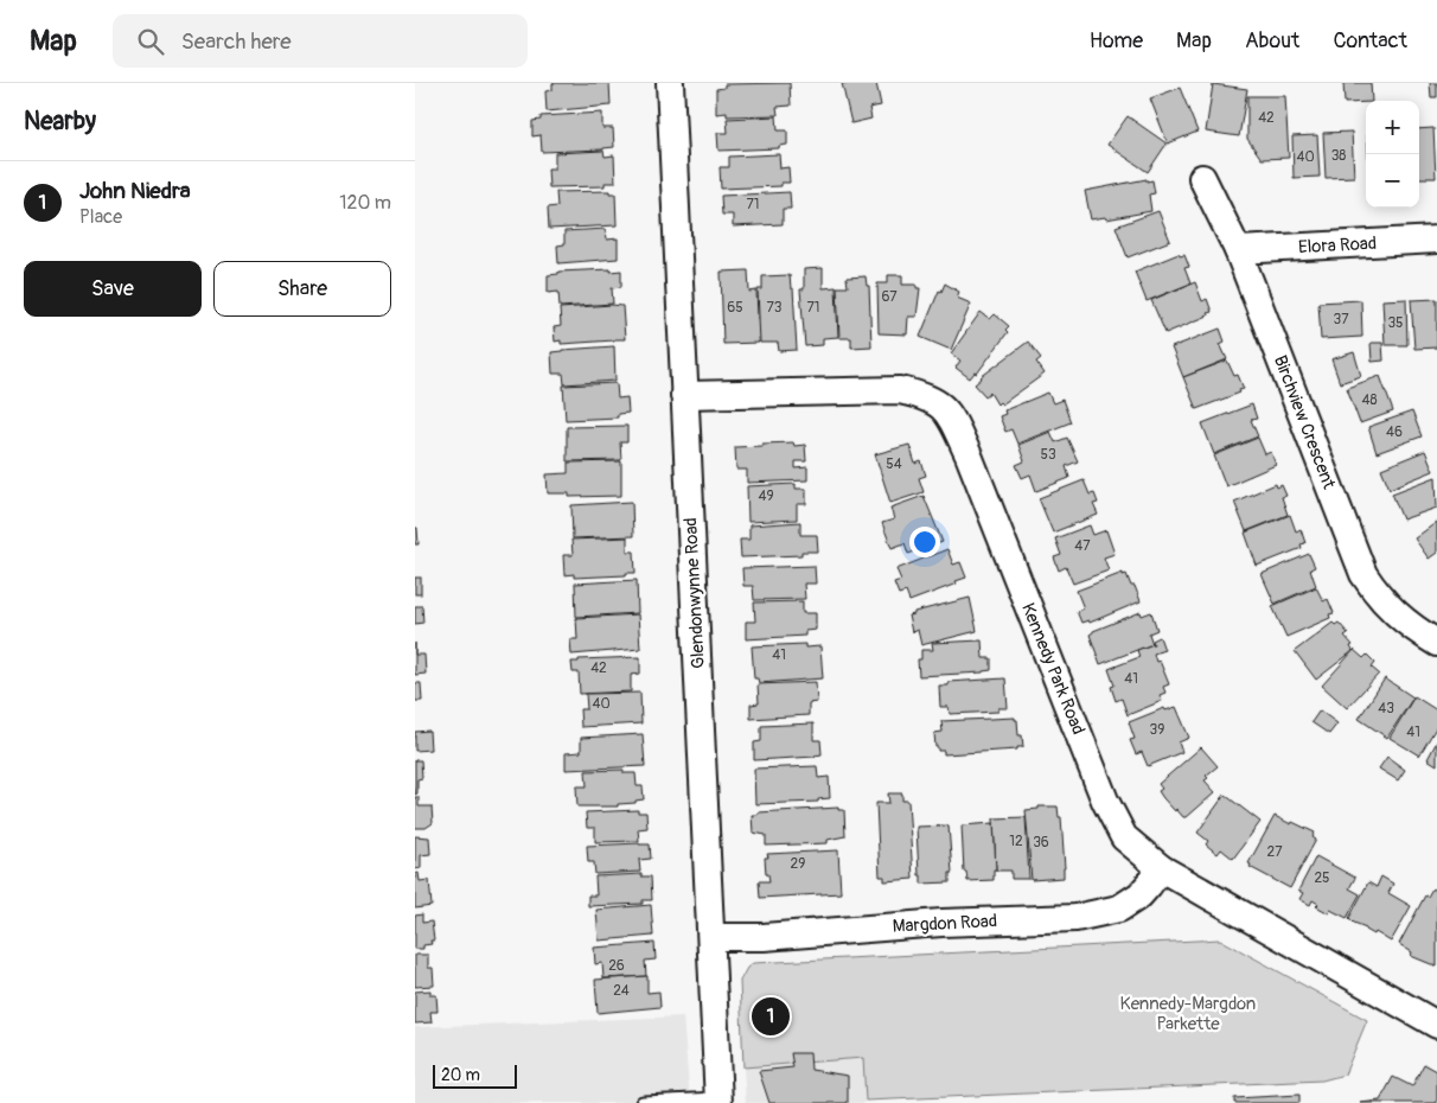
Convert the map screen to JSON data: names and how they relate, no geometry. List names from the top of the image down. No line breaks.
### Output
{"streets":{"street":["Elora Road","Birchview Crescent","Glendonwynne Road","Kennedy Park Road","Margdon Road"]},"crossings":[["Elora Road","Birchview Crescent"],["Glendonwynne Road","Kennedy Park Road"],["Glendonwynne Road","Margdon Road"],["Kennedy Park Road","Margdon Road"]],"parks":["Kennedy-Margdon Parkette"],"house_numbers":["42","38","40","71","67","65","73","71","37","35","48","46","53","54","49","47","41","42","41","40","43","39","41","12","36","27","29","25","26","24"],"scale_bar":"20 m","page":{"header":"Map","search":"Search here","nav":["Home","Map","About","Contact"],"heading":"Nearby","map_buttons":["+","−"],"list":[{"mark":"1","name":"John Niedra","note":"Place","value":"120 m"}],"buttons":["Save","Share"],"pins":"1","scale":"20 m"}}
